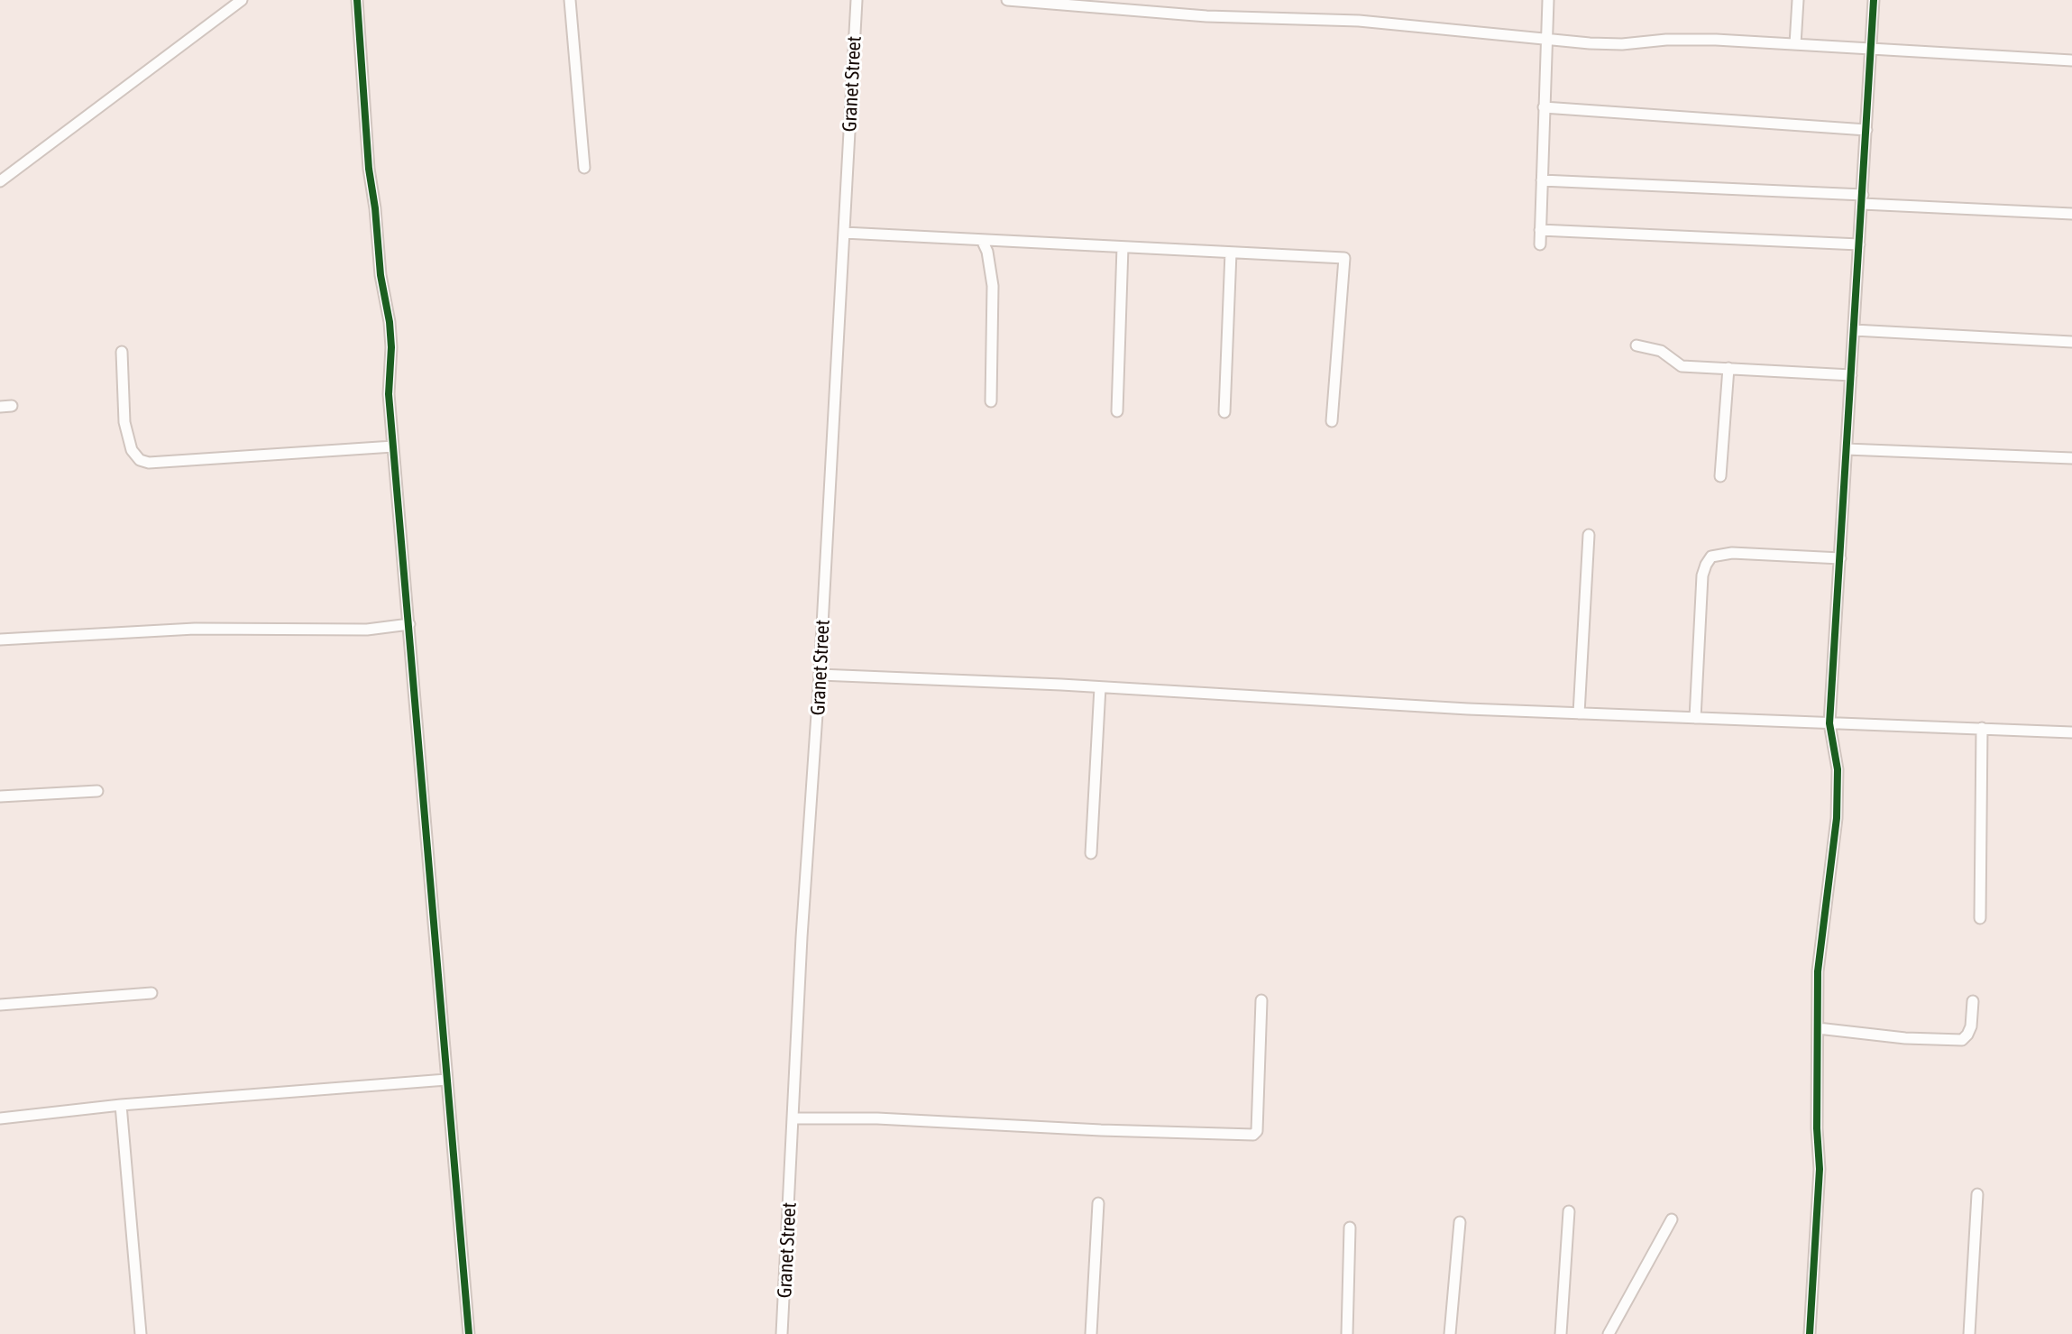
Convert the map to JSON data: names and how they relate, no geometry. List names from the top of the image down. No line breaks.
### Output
{"streets":{"street":["Granet Street"]}}
